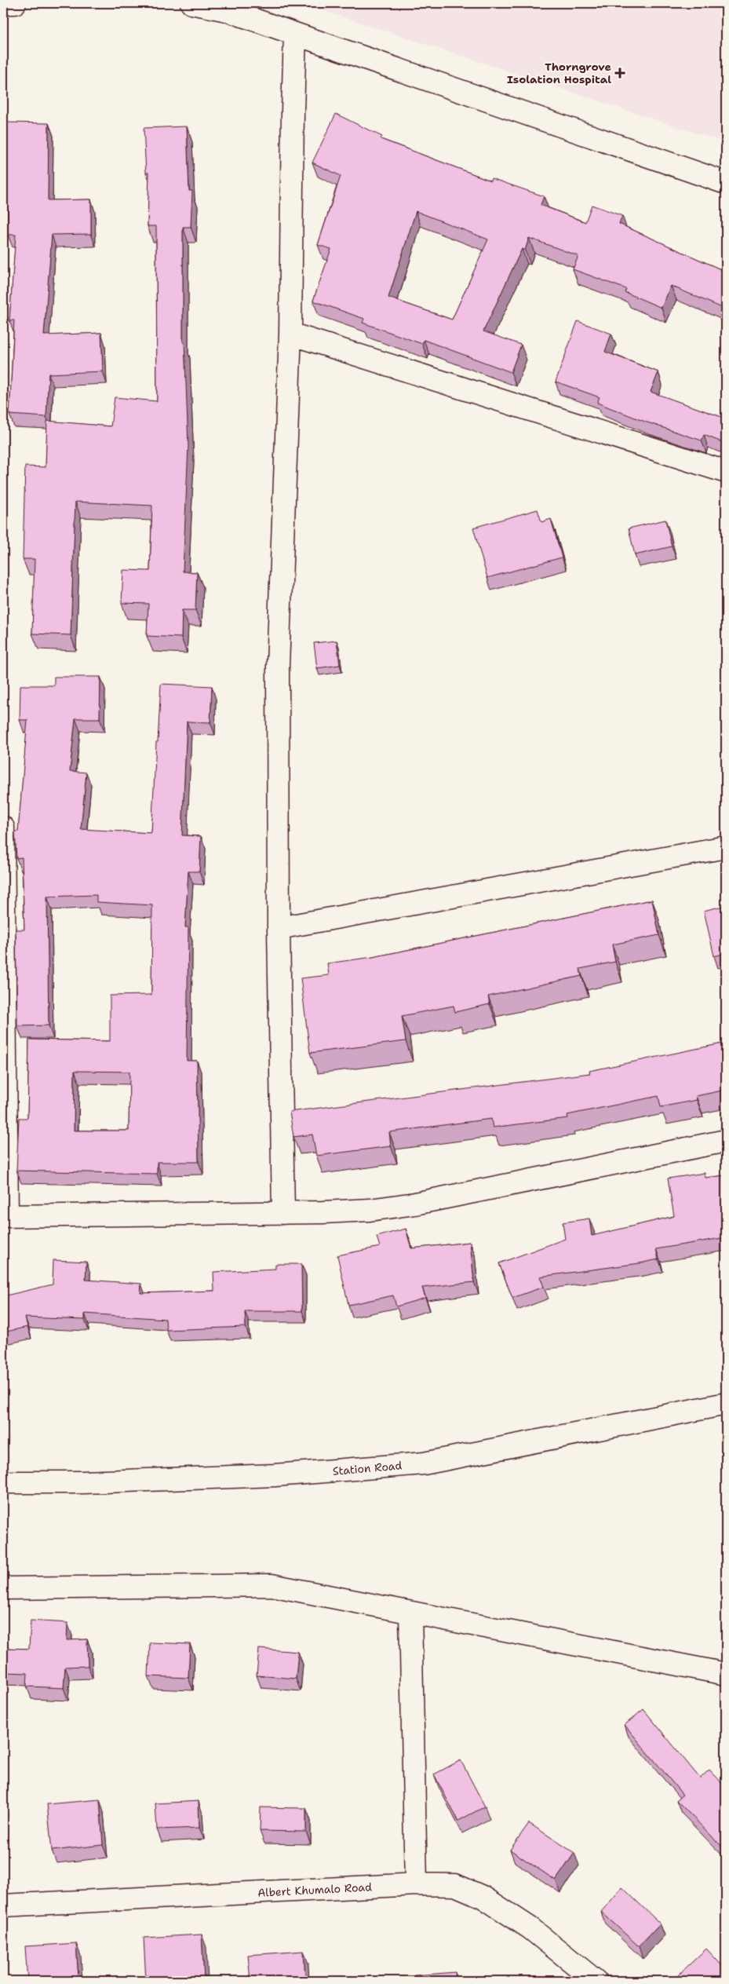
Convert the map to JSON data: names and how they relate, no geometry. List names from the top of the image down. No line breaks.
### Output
{"streets":{"street":["Station Road","Albert Khumalo Road"]},"places":{"health":["Thorngrove Isolation Hospital"]}}
